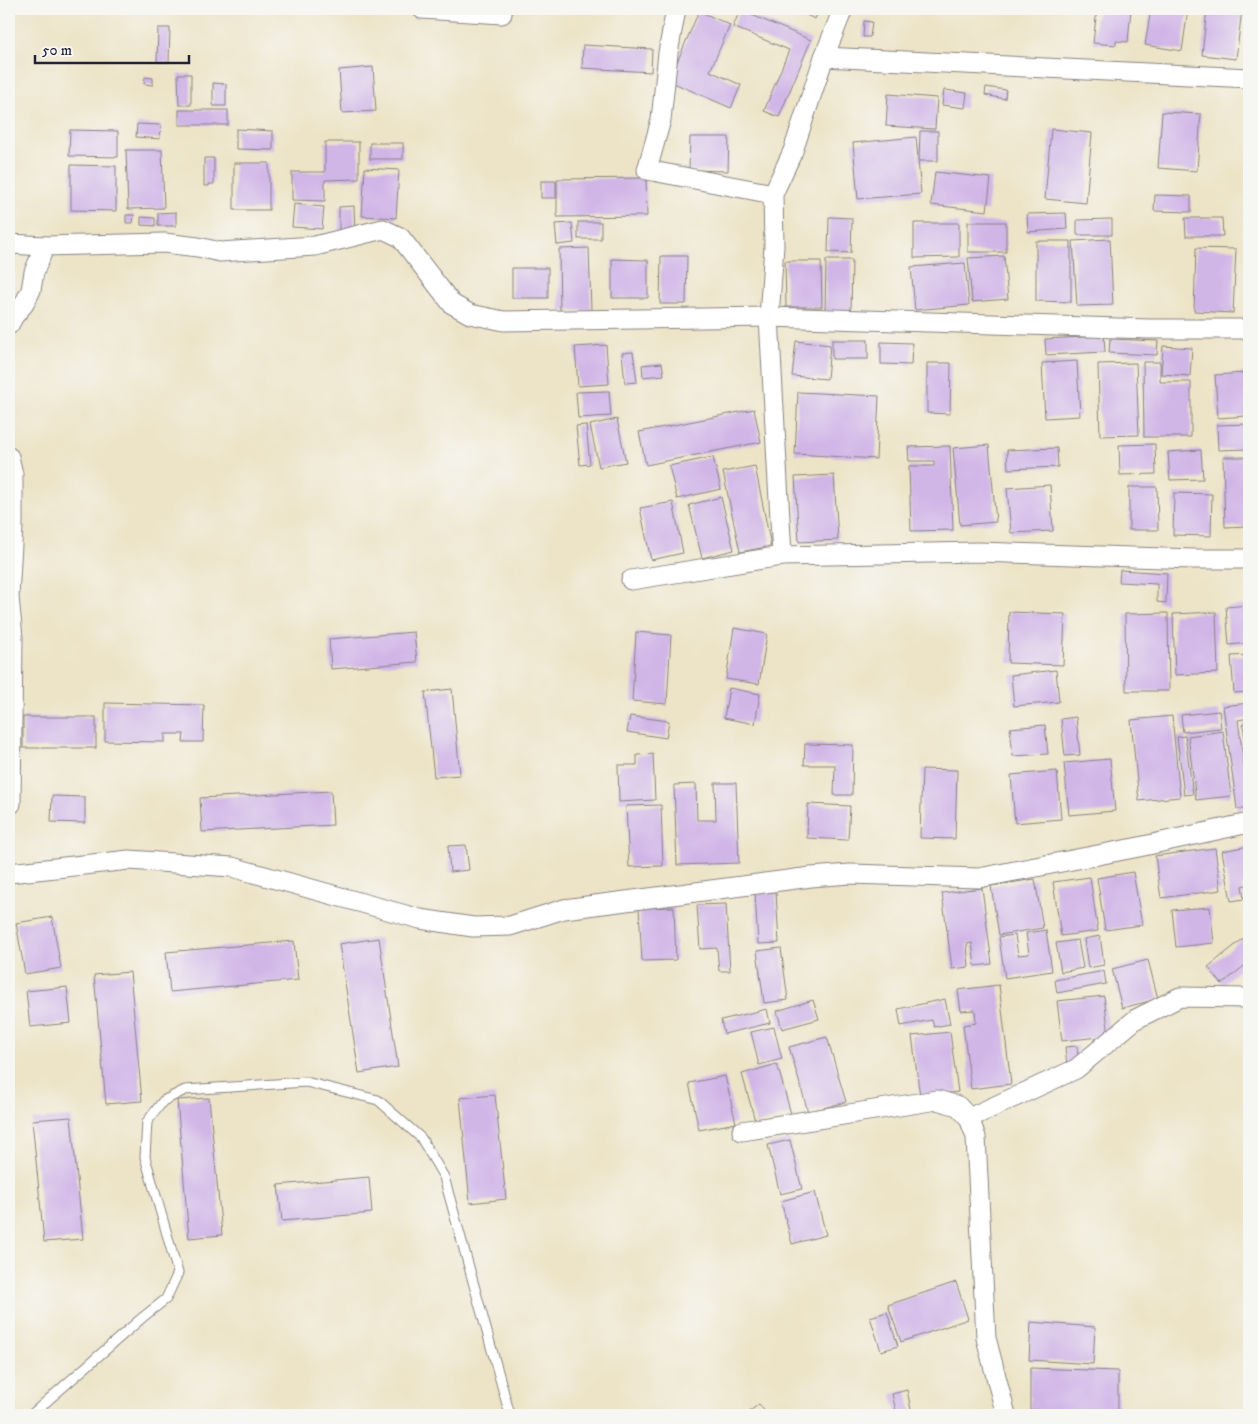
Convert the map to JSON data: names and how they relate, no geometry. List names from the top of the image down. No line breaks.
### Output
{"scale_bar":"50 m"}
